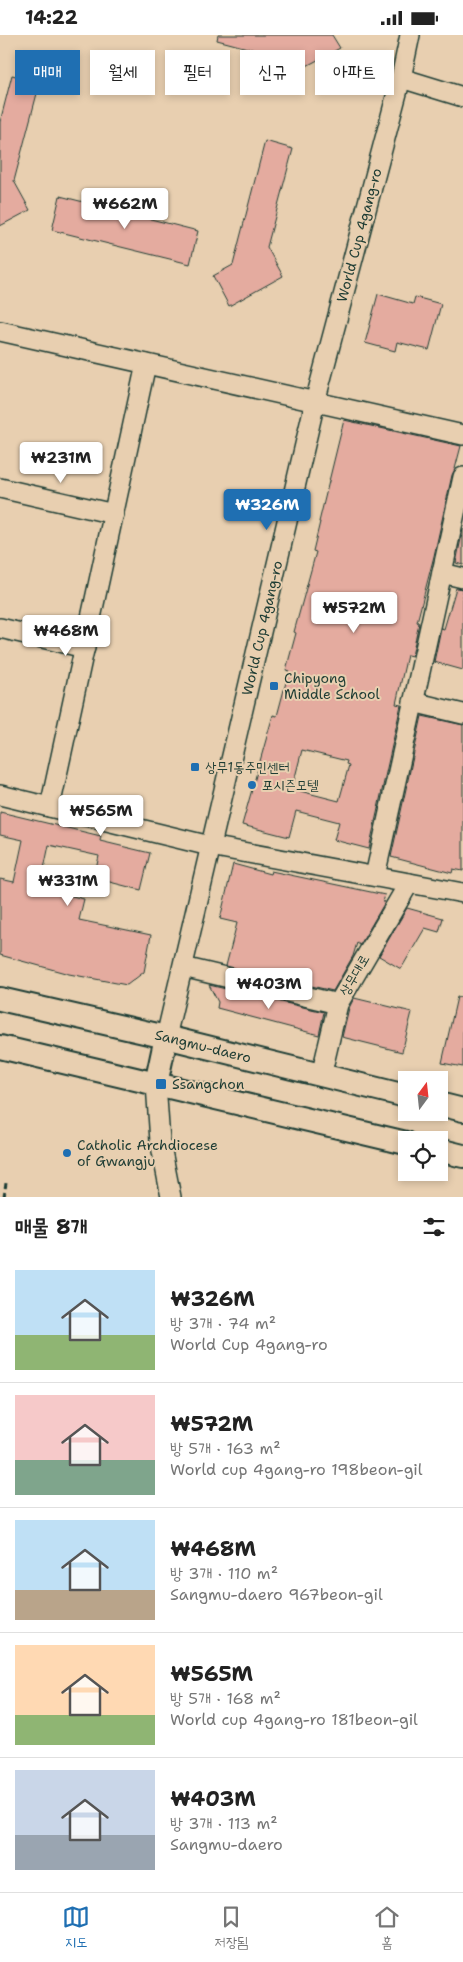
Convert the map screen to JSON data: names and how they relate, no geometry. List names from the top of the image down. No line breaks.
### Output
{"streets":{"main road":["World Cup 4gang-ro","Sangmu-daero"],"street":["상무대로"]},"crossings":[["World Cup 4gang-ro","Sangmu-daero"],["상무대로","Sangmu-daero"]],"places":{"transit":["Chipyong Middle School","상무1동주민센터","Ssangchon"],"other":["포시즌모텔","Catholic Archdiocese of Gwangju"]},"north":"top","page":{"status":"14:22","chip":["매매","월세","필터","신규","아파트"],"price":["₩662M","₩231M","₩326M","₩572M","₩468M","₩565M","₩331M","₩403M"],"heading":"매물 8개","list":[{"name":"₩326M","note":"방 3개 · 74 m² · World Cup 4gang-ro"},{"name":"₩572M","note":"방 5개 · 163 m² · World cup 4gang-ro 198beon-gil"},{"name":"₩468M","note":"방 3개 · 110 m² · Sangmu-daero 967beon-gil"},{"name":"₩565M","note":"방 5개 · 168 m² · World cup 4gang-ro 181beon-gil"},{"name":"₩403M","note":"방 3개 · 113 m² · Sangmu-daero"}],"tabs":["지도","저장됨","홈"]}}
